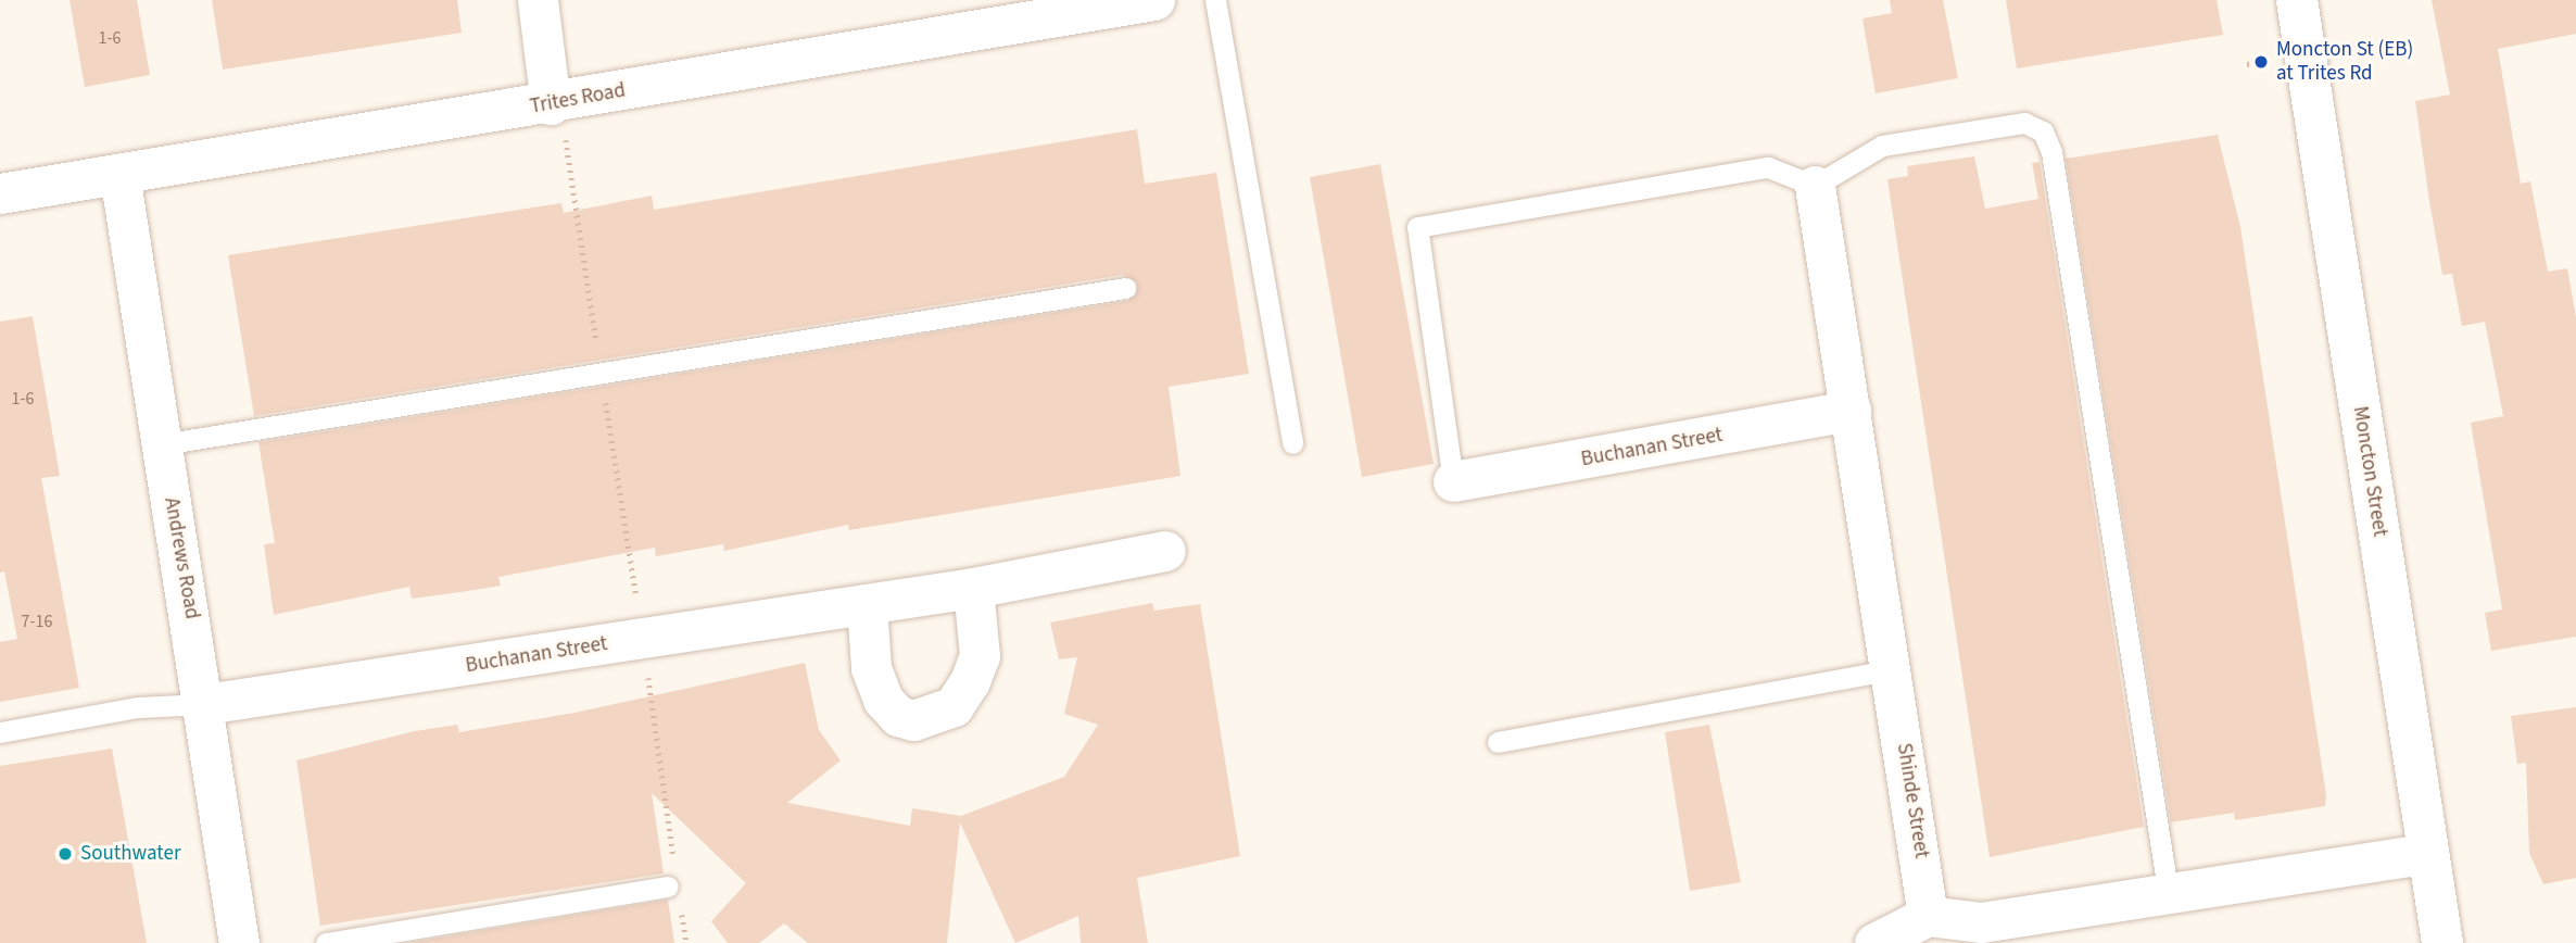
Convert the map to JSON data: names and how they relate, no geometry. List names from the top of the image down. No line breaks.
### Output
{"streets":{"street":["Trites Road","Buchanan Street","Moncton Street","Andrews Road","Shinde Street"]},"crossings":[["Trites Road","Andrews Road"],["Buchanan Street","Andrews Road"],["Buchanan Street","Shinde Street"]],"places":["Moncton St (EB) at Trites Rd","Southwater"],"house_numbers":["1-6","1-6","7-16"]}
